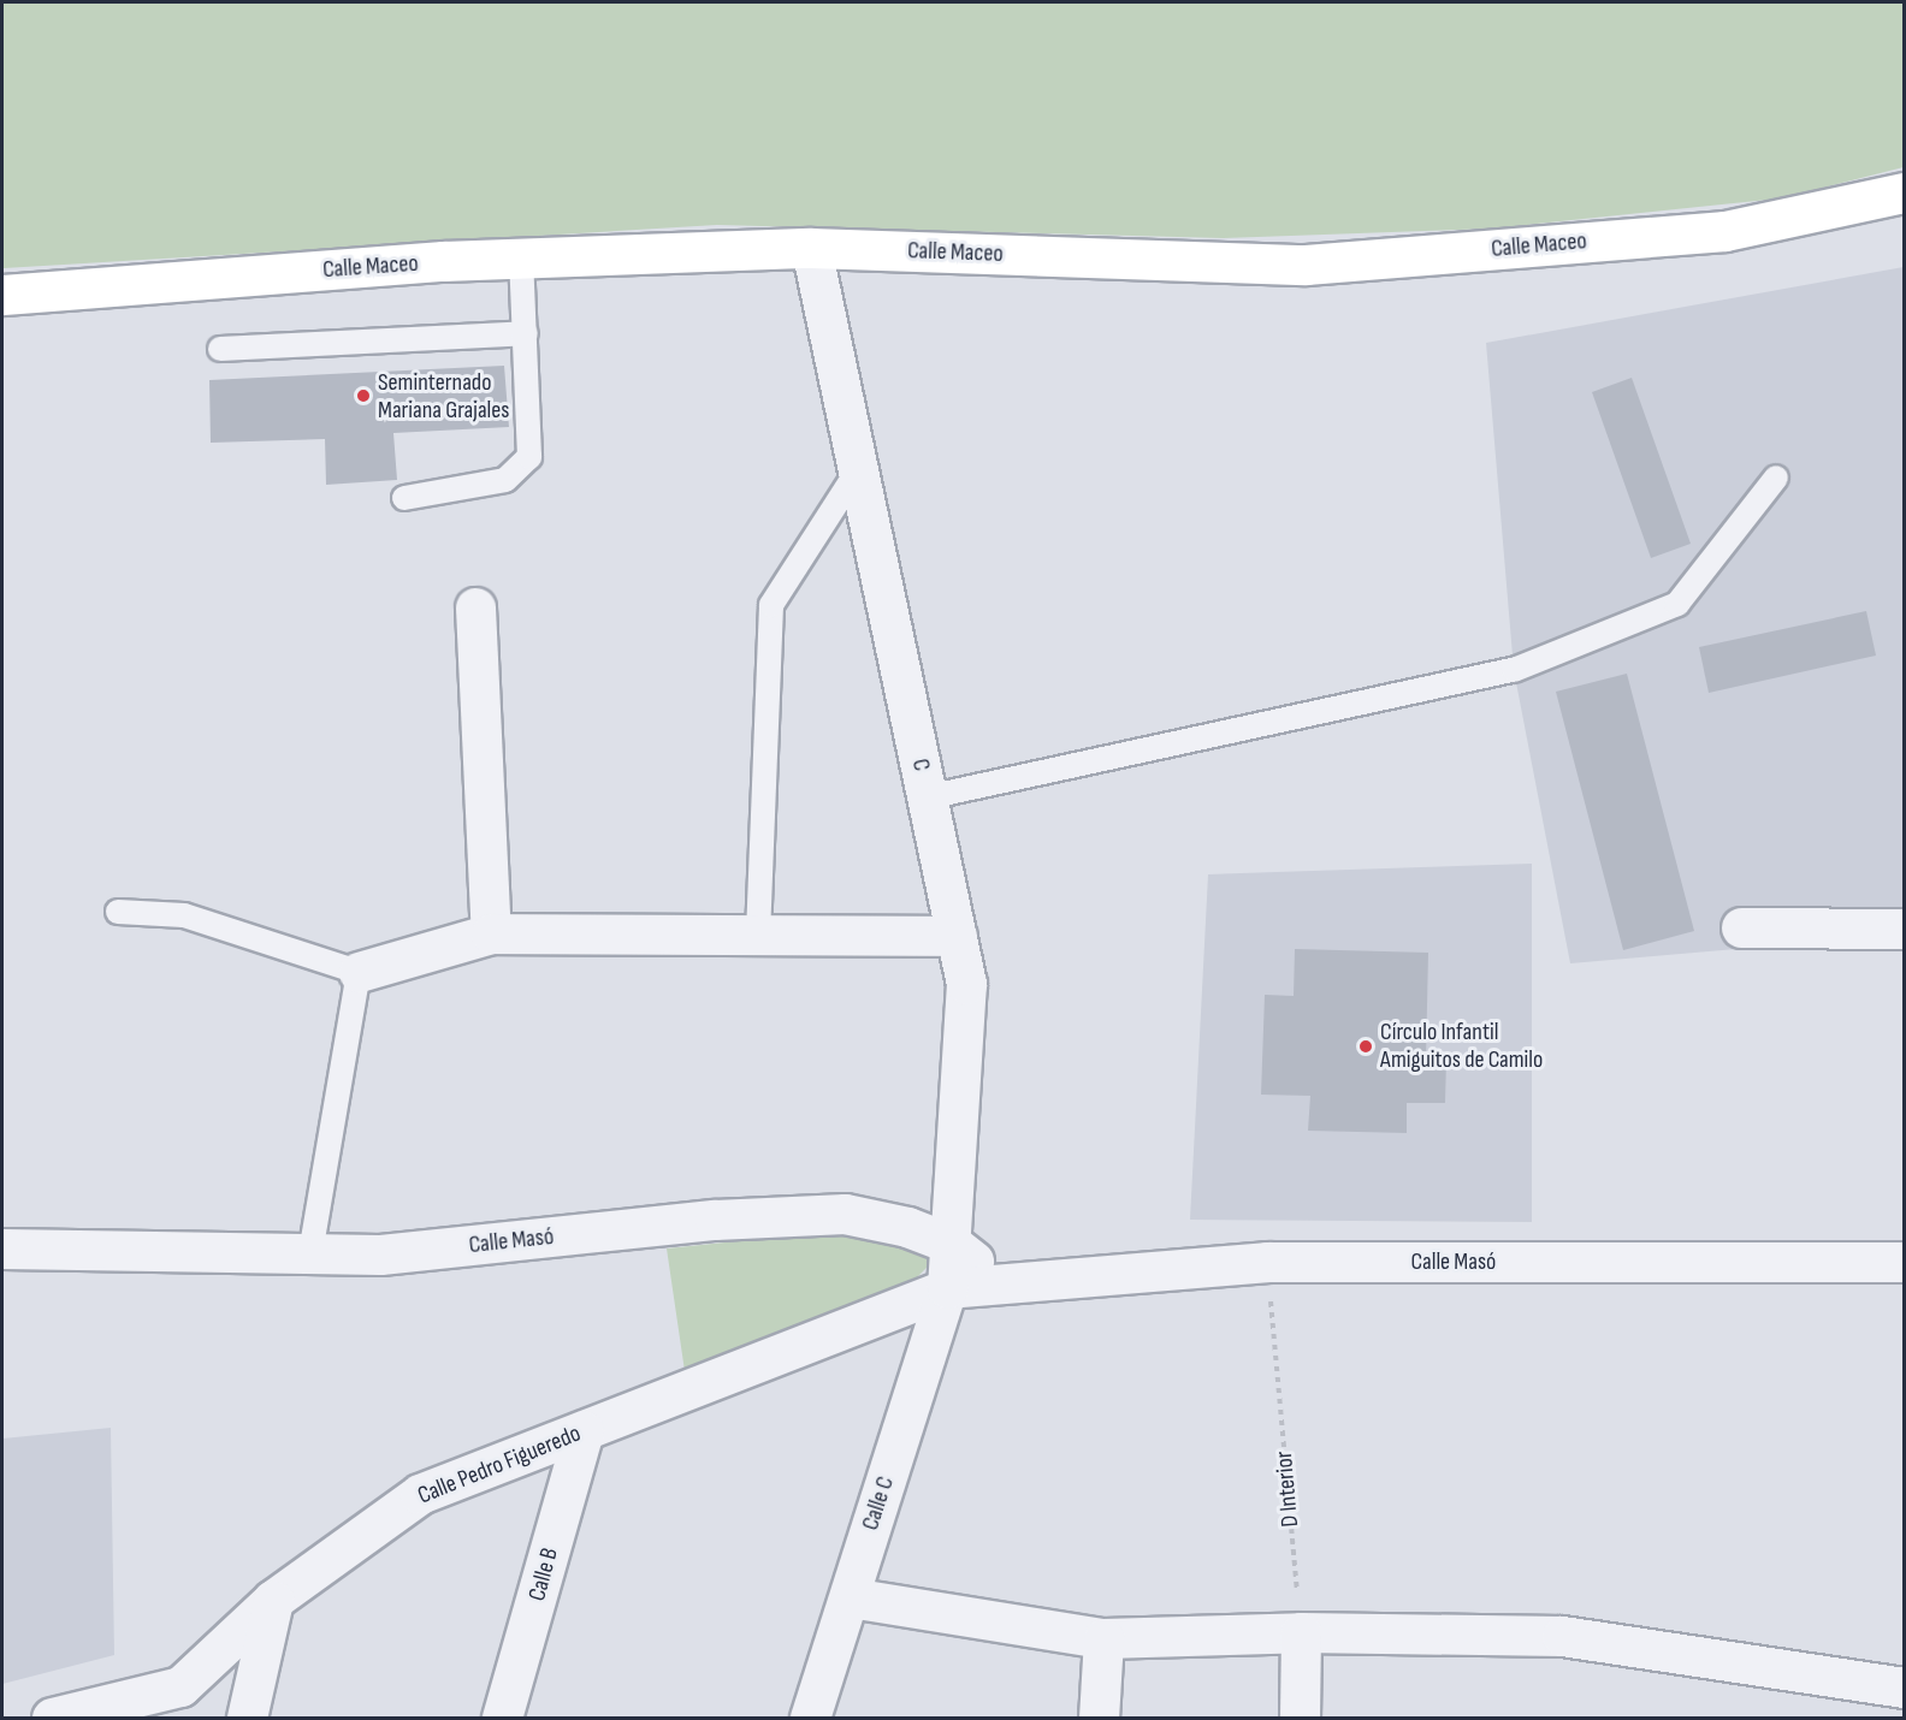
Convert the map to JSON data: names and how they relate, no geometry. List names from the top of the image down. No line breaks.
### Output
{"streets":{"street":["Calle Maceo","C","Calle Masó","Calle Pedro Figueredo","Calle C","Calle B"],"path":["D Interior"]},"crossings":[["Calle Maceo","C"],["C","Calle Masó"],["C","Calle Pedro Figueredo"],["C","Calle C"],["Calle Masó","Calle Pedro Figueredo"],["Calle Masó","D Interior"],["Calle Masó","Calle C"],["Calle Pedro Figueredo","Calle C"],["Calle Pedro Figueredo","Calle B"]],"places":["Seminternado Mariana Grajales","Círculo Infantil Amiguitos de Camilo"]}
